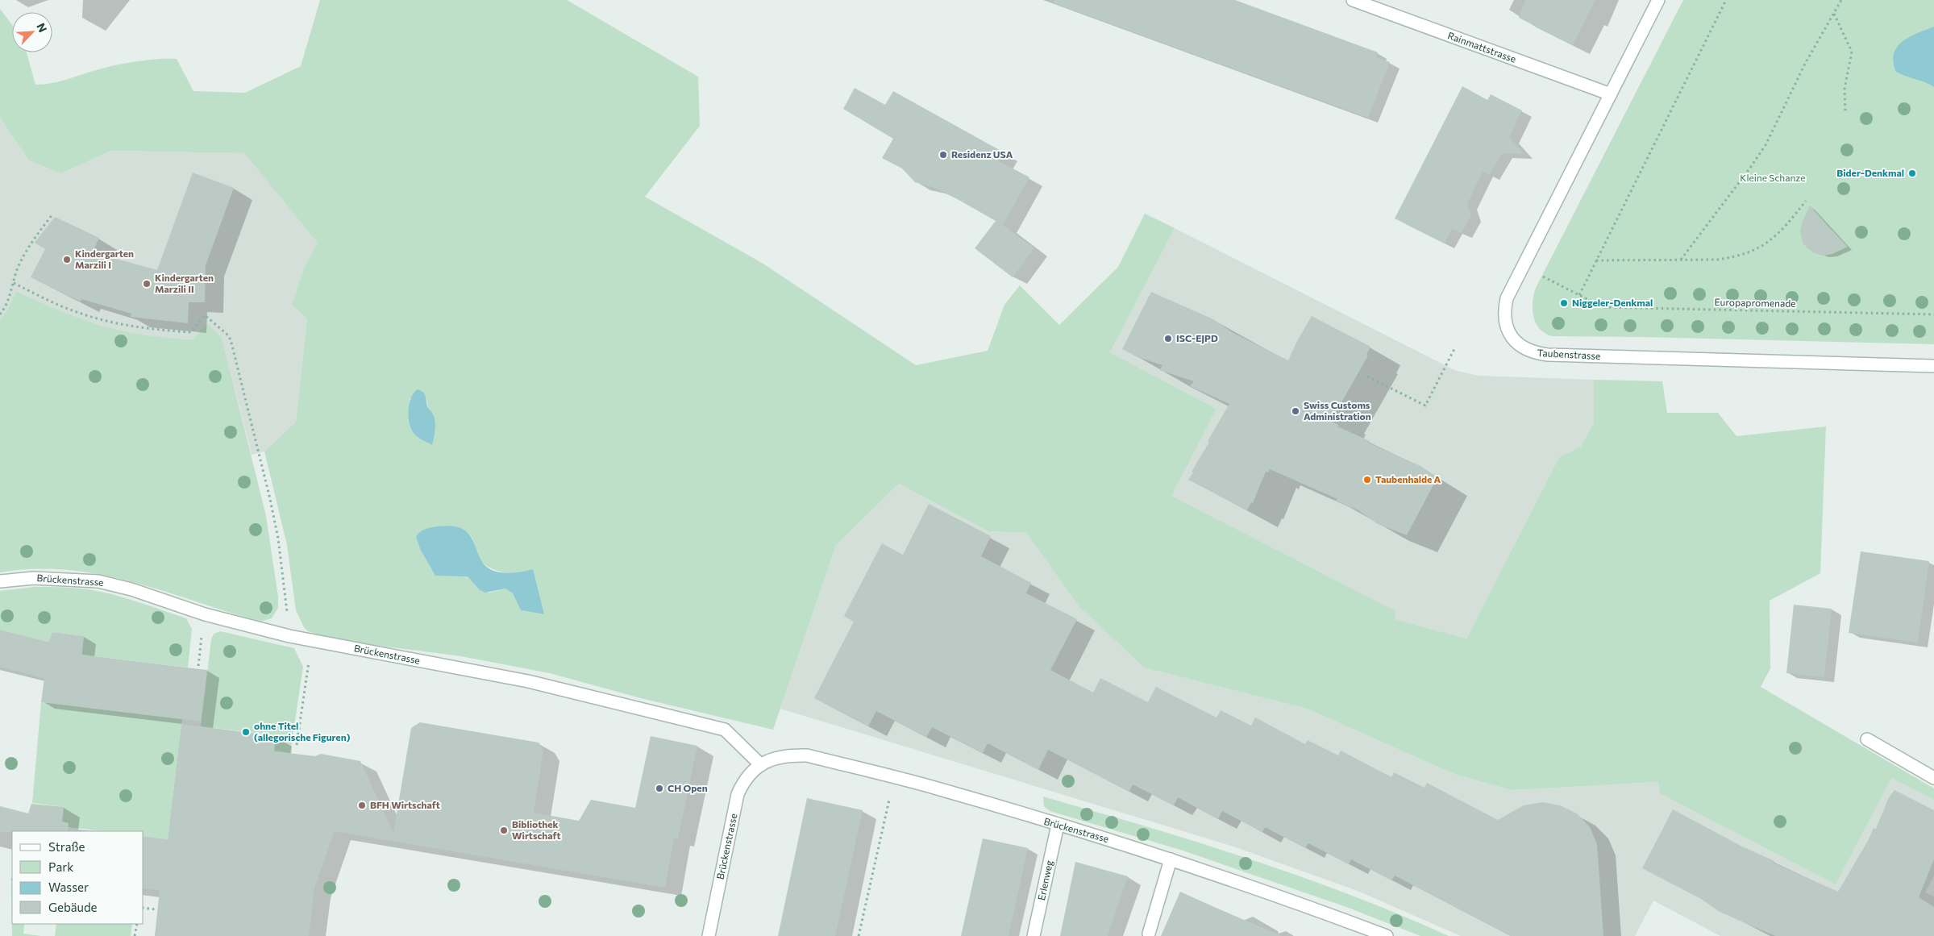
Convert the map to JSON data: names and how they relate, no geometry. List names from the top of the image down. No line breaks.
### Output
{"streets":{"street":["Rainmattstrasse","Taubenstrasse","Brückenstrasse","Erlenweg"],"path":["Europapromenade"]},"crossings":[["Rainmattstrasse","Taubenstrasse"],["Brückenstrasse","Erlenweg"]],"parks":["Kleine Schanze"],"places":["Residenz USA","Bider-Denkmal","Kindergarten Marzili I","Kindergarten Marzili II","Niggeler-Denkmal","ISC-EJPD","Swiss Customs Administration","Taubenhalde A","ohne Titel (allegorische Figuren)","CH Open","BFH Wirtschaft","Bibliothek Wirtschaft"],"legend":["Straße","Park","Wasser","Gebäude"],"north":"top right"}
